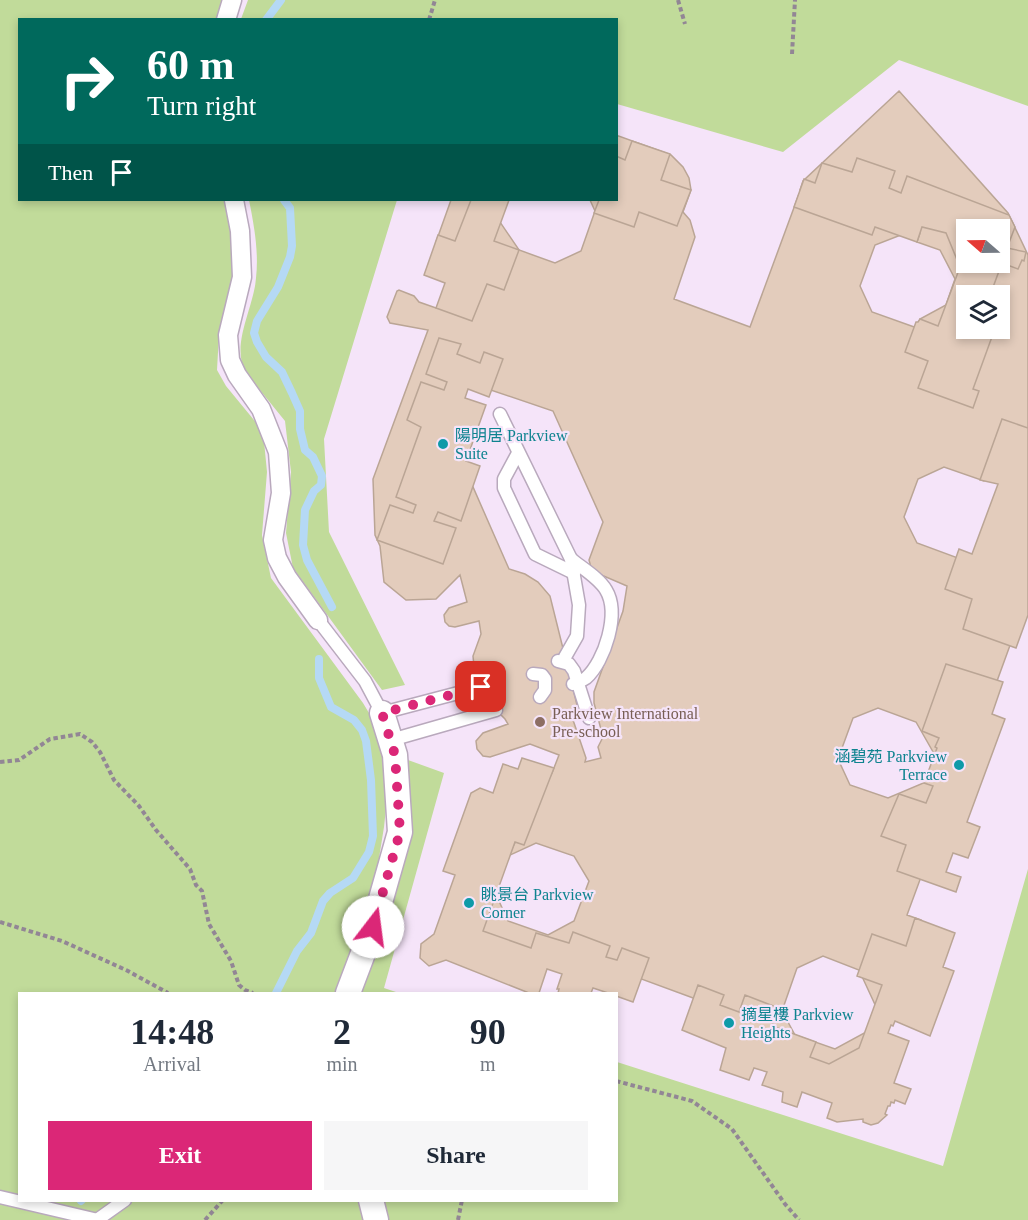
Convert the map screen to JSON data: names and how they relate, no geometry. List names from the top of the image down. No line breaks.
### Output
{"places":["陽明居 Parkview Suite","Parkview International Pre-school","涵碧苑 Parkview Terrace","眺景台 Parkview Corner","摘星樓 Parkview Heights"],"north":"left","page":{"turn":["60 m","Turn right"],"then":"Then","eta":["14:48","Arrival","2","min","90","m"],"buttons":["Exit","Share"]}}
